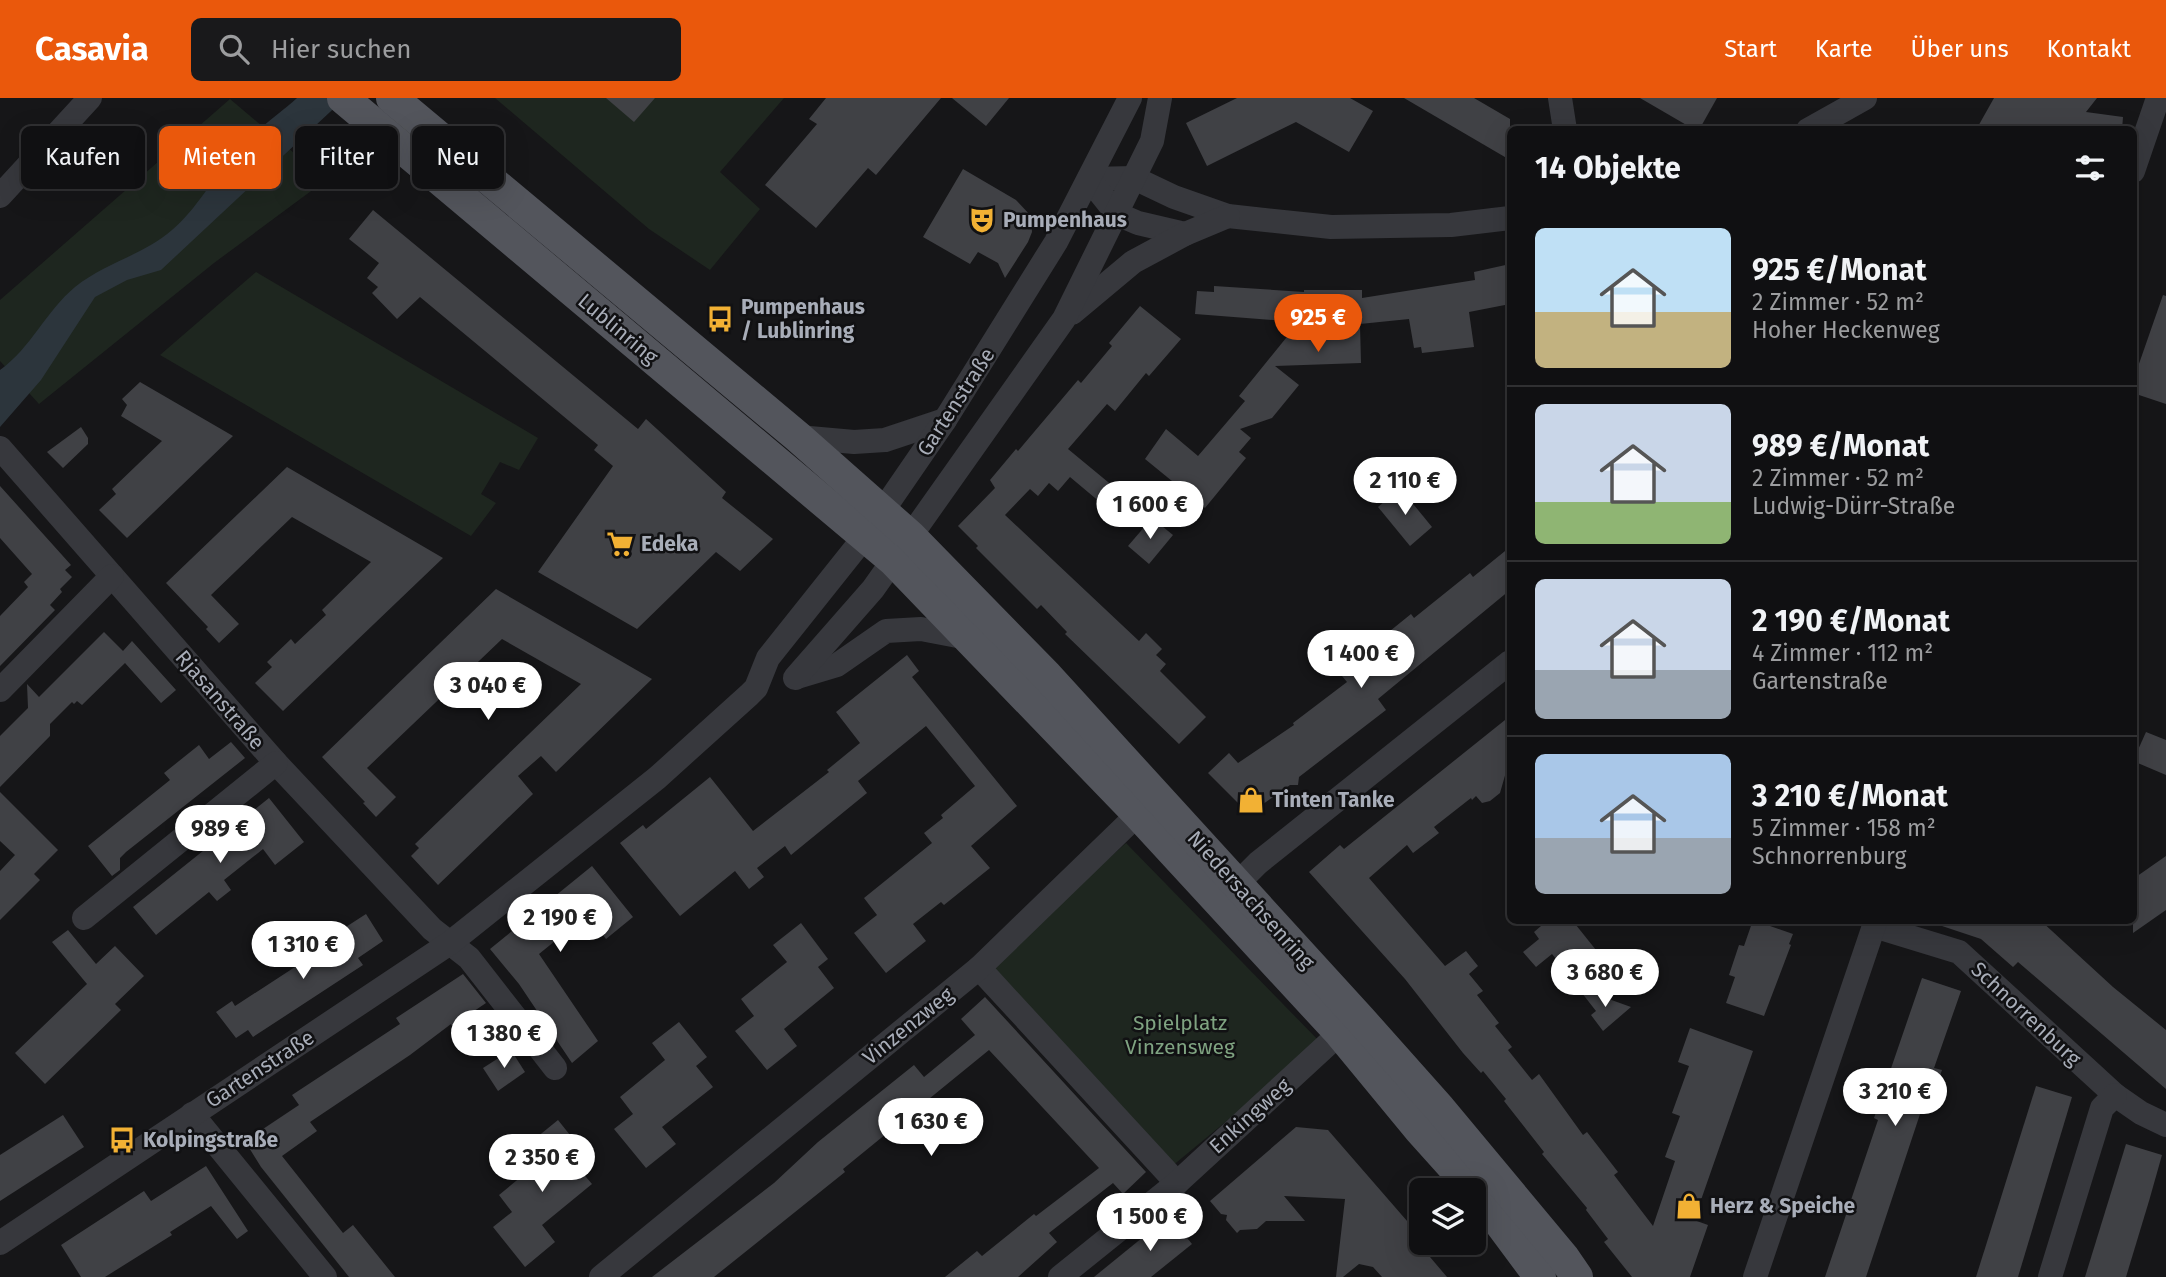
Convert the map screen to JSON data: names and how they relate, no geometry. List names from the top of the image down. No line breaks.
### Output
{"streets":{"main road":["Lublinring","Niedersachsenring"],"street":["Gartenstraße","Rjasanstraße","Schnorrenburg","Vinzenzweg","Enkingweg"]},"crossings":[["Lublinring","Gartenstraße"],["Lublinring","Niedersachsenring"],["Gartenstraße","Rjasanstraße"],["Gartenstraße","Niedersachsenring"],["Niedersachsenring","Vinzenzweg"],["Niedersachsenring","Enkingweg"]],"parks":["Spielplatz Vinzensweg"],"places":{"theatre":["Pumpenhaus"],"bus stop":["Pumpenhaus / Lublinring","Kolpingstraße"],"supermarket":["Edeka"],"shop":["Tinten Tanke","Herz & Speiche"]},"page":{"header":"Casavia","search":"Hier suchen","nav":["Start","Karte","Über uns","Kontakt"],"chip":["Kaufen","Mieten","Filter","Neu"],"heading":"14 Objekte","list":[{"name":"925 €/Monat","note":"2 Zimmer · 52 m² · Hoher Heckenweg"},{"name":"989 €/Monat","note":"2 Zimmer · 52 m² · Ludwig-Dürr-Straße"},{"name":"2 190 €/Monat","note":"4 Zimmer · 112 m² · Gartenstraße"},{"name":"3 210 €/Monat","note":"5 Zimmer · 158 m² · Schnorrenburg"}],"price":["925 €","2 110 €","1 600 €","1 400 €","3 040 €","989 €","2 190 €","1 310 €","3 680 €","1 380 €","3 210 €","1 630 €","2 350 €","1 500 €"]}}
